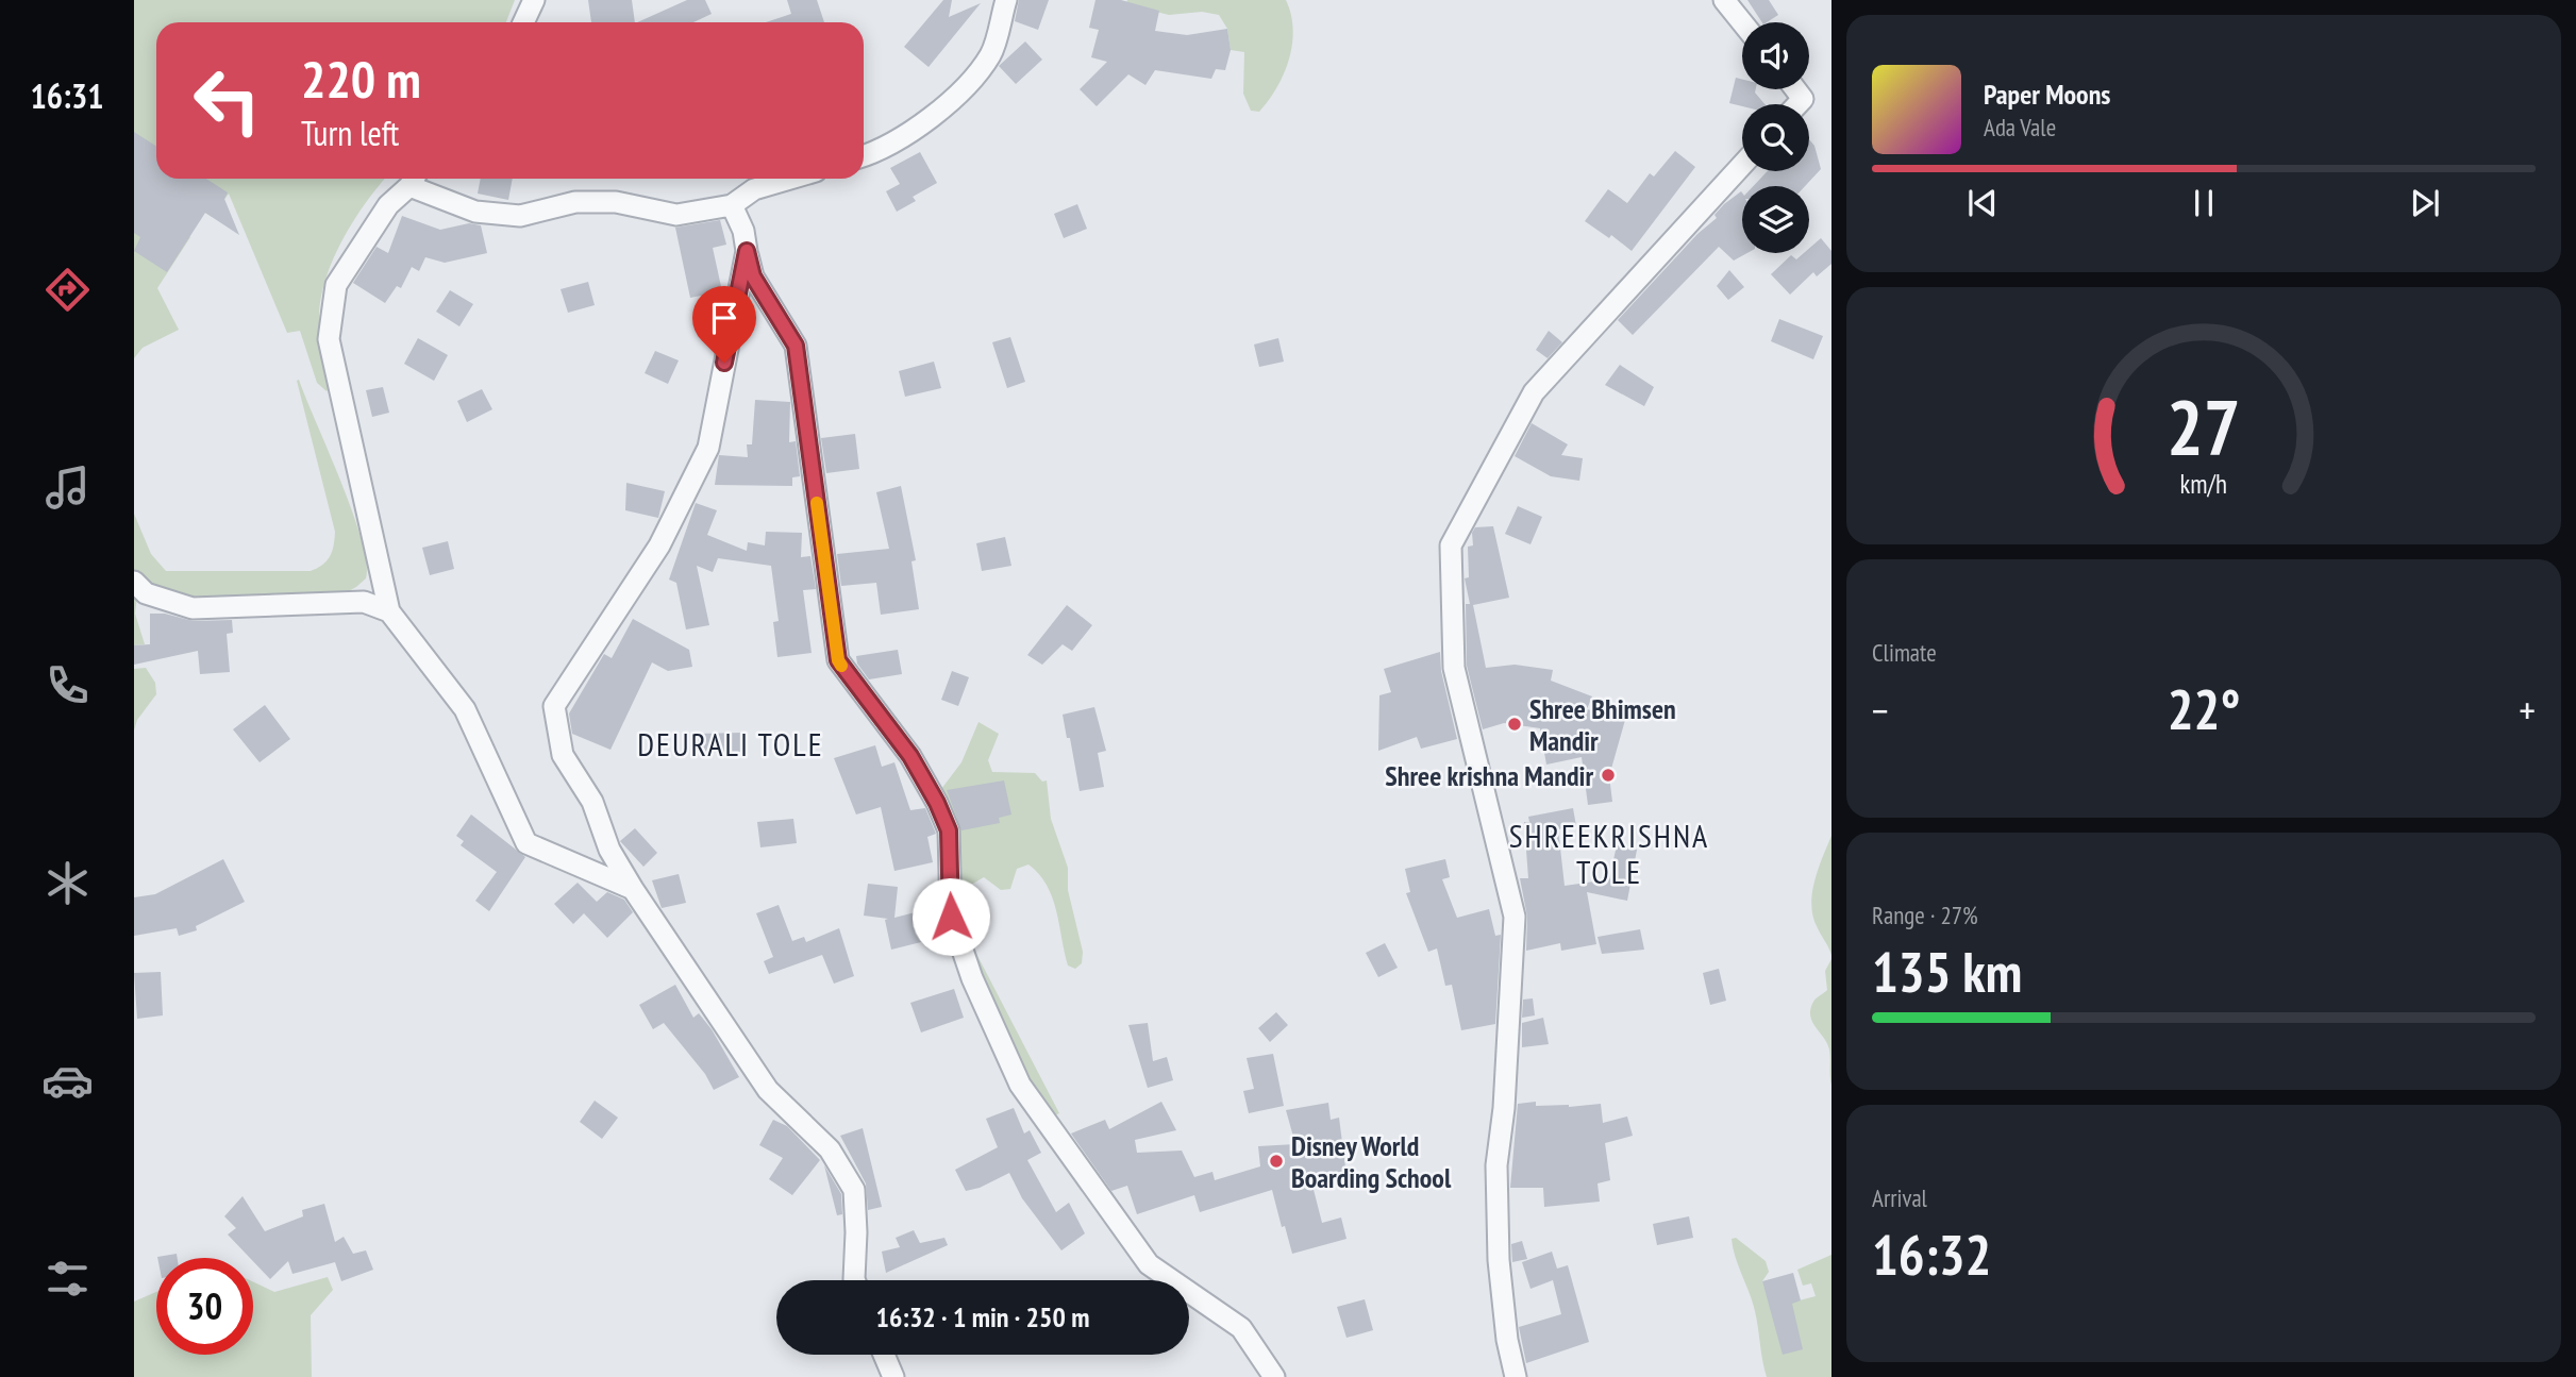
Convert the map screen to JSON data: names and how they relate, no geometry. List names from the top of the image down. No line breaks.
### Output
{"districts":["DEURALI TOLE","SHREEKRISHNA TOLE"],"places":["Shree Bhimsen Mandir","Shree krishna Mandir","Disney World Boarding School"],"page":{"tabs":"16:31","turn":["220 m","Turn left"],"song":["Paper Moons","Ada Vale"],"tile":["Climate",["Range · 27%","135 km"],["Arrival","16:32"]],"heat":["−","22°","+"],"limit":"30","trip":"16:32 · 1 min · 250 m","gauge":["27","km/h"]}}
